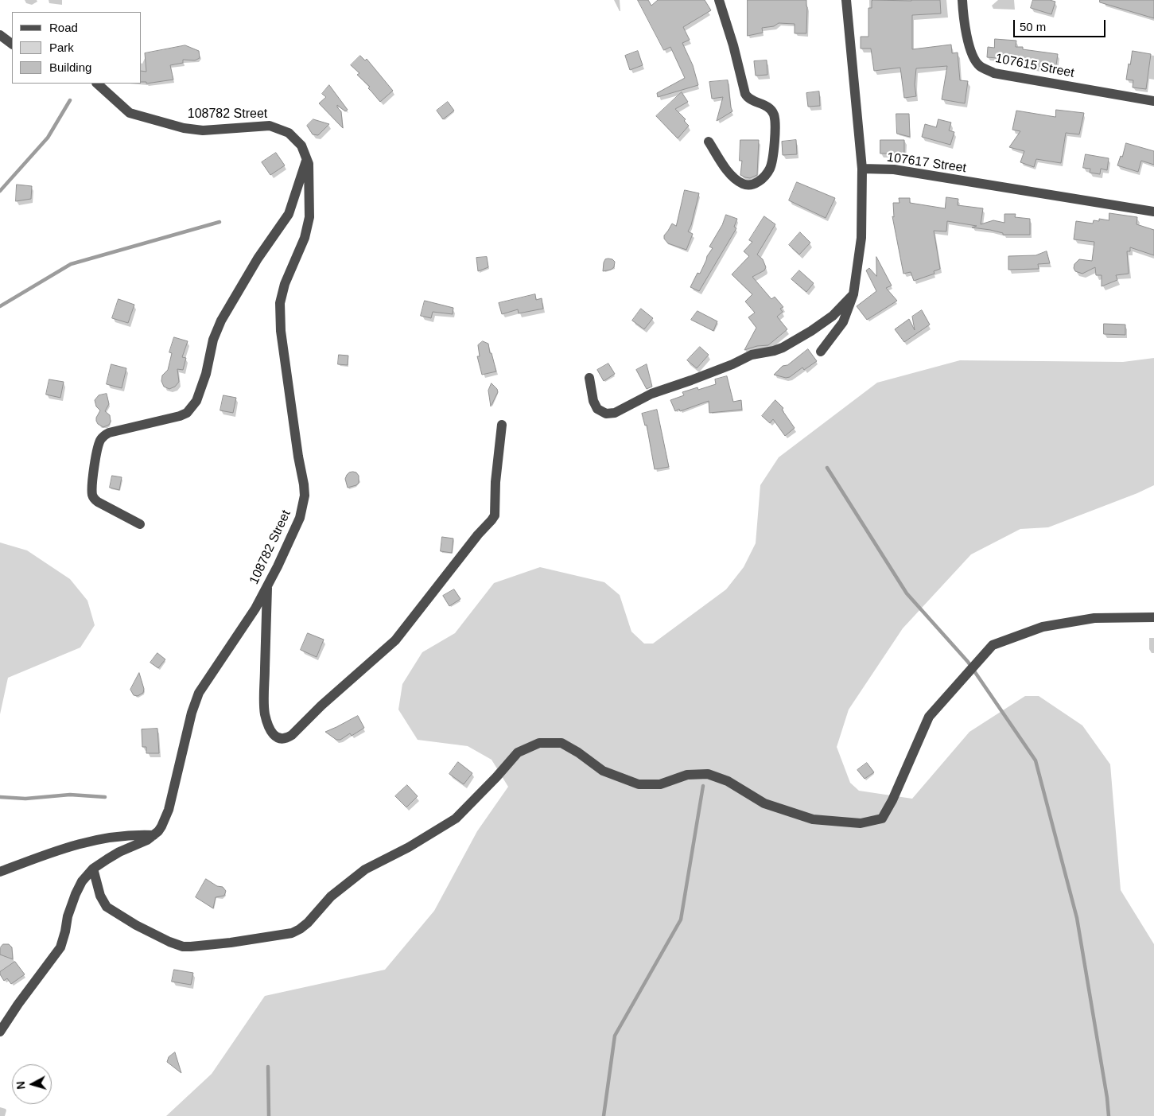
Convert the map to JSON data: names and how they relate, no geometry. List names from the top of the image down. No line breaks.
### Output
{"streets":{"street":["107615 Street","108782 Street","107617 Street"]},"legend":["Road","Park","Building"],"scale_bar":"50 m","north":"left"}
